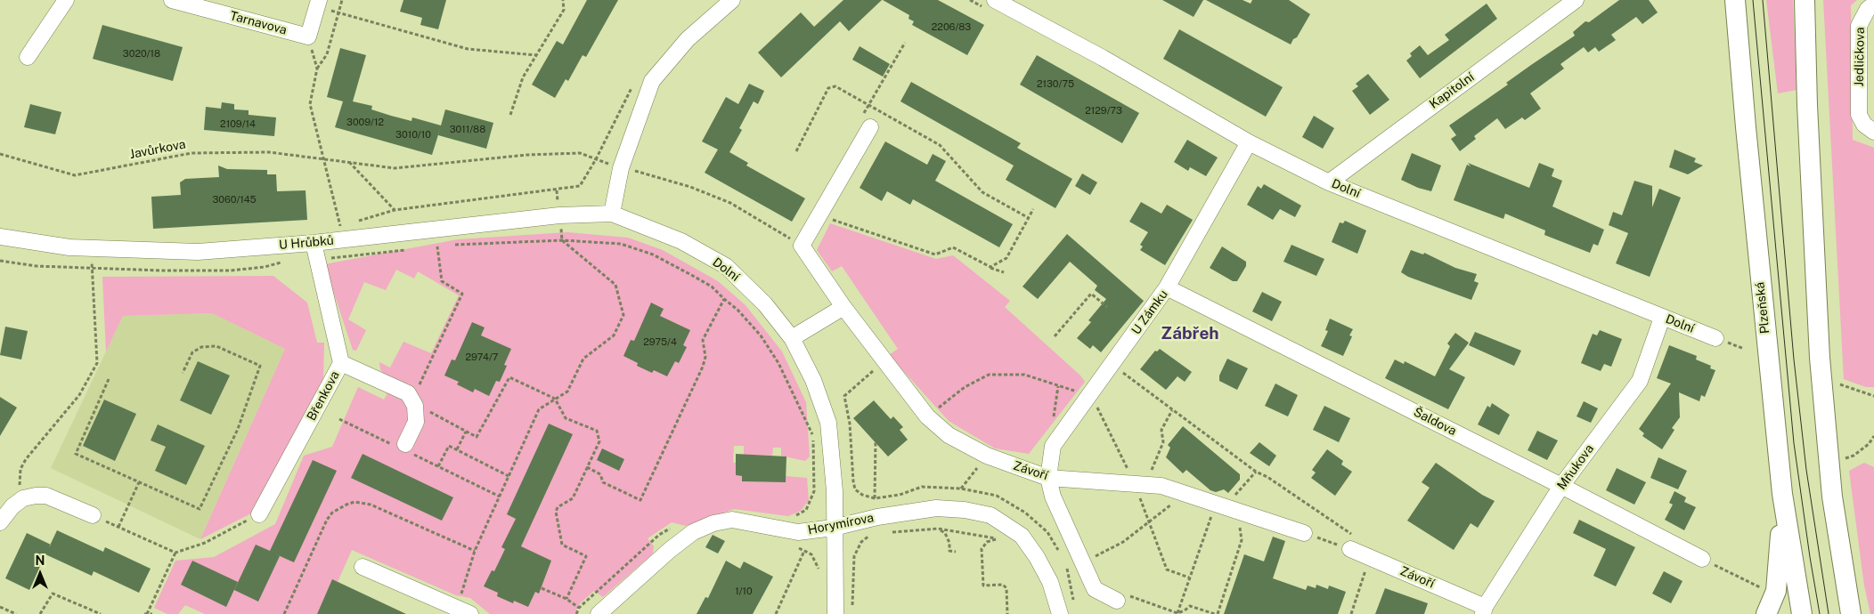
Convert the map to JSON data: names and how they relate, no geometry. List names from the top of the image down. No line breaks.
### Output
{"streets":{"main road":["Plzeňská"],"street":["Tarnavova","Jedličkova","Kapitolní","Dolní","U Hrůbků","U Zámku","Břenkova","Šaldova","Mňukova","Závoří","Horymírova"],"path":["Javůrkova"]},"crossings":[["Kapitolní","Dolní"],["Javůrkova","Závoří"],["Dolní","U Hrůbků"],["Dolní","U Zámku"],["Dolní","Mňukova"],["Dolní","Horymírova"],["U Hrůbků","Břenkova"],["U Zámku","Šaldova"],["U Zámku","Závoří"],["Šaldova","Mňukova"],["Mňukova","Závoří"]],"districts":["Zábřeh"],"house_numbers":["2206/83","3020/18","2130/75","2129/73","3009/12","2109/14","3011/88","3010/10","3060/145","2975/4","2974/7","1/10"],"north":"top"}
